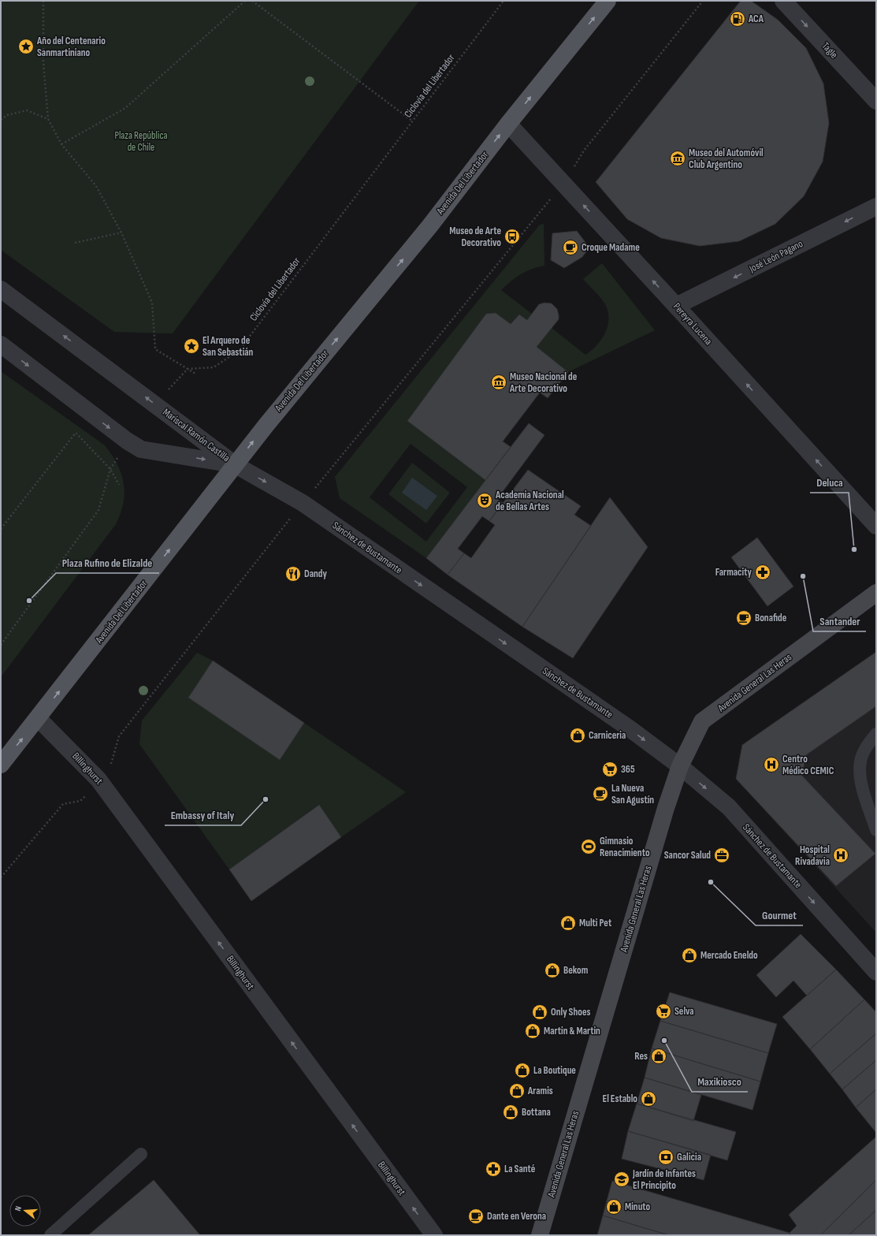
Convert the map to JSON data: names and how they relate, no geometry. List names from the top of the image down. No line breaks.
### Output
{"streets":{"main road":["Avenida Del Libertador","Avenida General Las Heras"],"street":["Tagle","José León Pagano","Pereyra Lucena","Mariscal Ramón Castilla","Sánchez de Bustamante","Billinghurst"],"path":["Ciclovía del Libertador"]},"crossings":[["Avenida Del Libertador","Pereyra Lucena"],["Avenida Del Libertador","Mariscal Ramón Castilla"],["Avenida Del Libertador","Sánchez de Bustamante"],["Avenida Del Libertador","Billinghurst"],["José León Pagano","Pereyra Lucena"],["Mariscal Ramón Castilla","Sánchez de Bustamante"],["Sánchez de Bustamante","Avenida General Las Heras"]],"one_way":["Tagle","Avenida Del Libertador","José León Pagano","Pereyra Lucena","Sánchez de Bustamante","Billinghurst"],"parks":["Plaza República de Chile"],"places":{"fuel station":["ACA"],"place":["Año del Centenario Sanmartiniano","El Arquero de San Sebastián"],"museum":["Museo del Automóvil Club Argentino","Museo Nacional de Arte Decorativo"],"bus stop":["Museo de Arte Decorativo"],"cafe":["Croque Madame","Bonafide","La Nueva San Agustín","Dante en Verona"],"theatre":["Academia Nacional de Bellas Artes"],"other":["Deluca","Santander","Plaza Rufino de Elizalde","Embassy of Italy","Gourmet","Maxikiosco"],"pharmacy":["Farmacity","La Santé"],"restaurant":["Dandy"],"shop":["Carniceria","Multi Pet","Mercado Eneldo","Bekom","Only Shoes","Martin & Martin","Res","La Boutique","Aramis","El Establo","Bottana","Minuto"],"hospital":["Centro Médico CEMIC","Hospital Rivadavia"],"supermarket":["365","Selva"],"sports":["Gimnasio Renacimiento"],"office":["Sancor Salud"],"bank":["Galicia"],"school or university":["Jardín de Infantes El Principito"]},"north":"left"}
